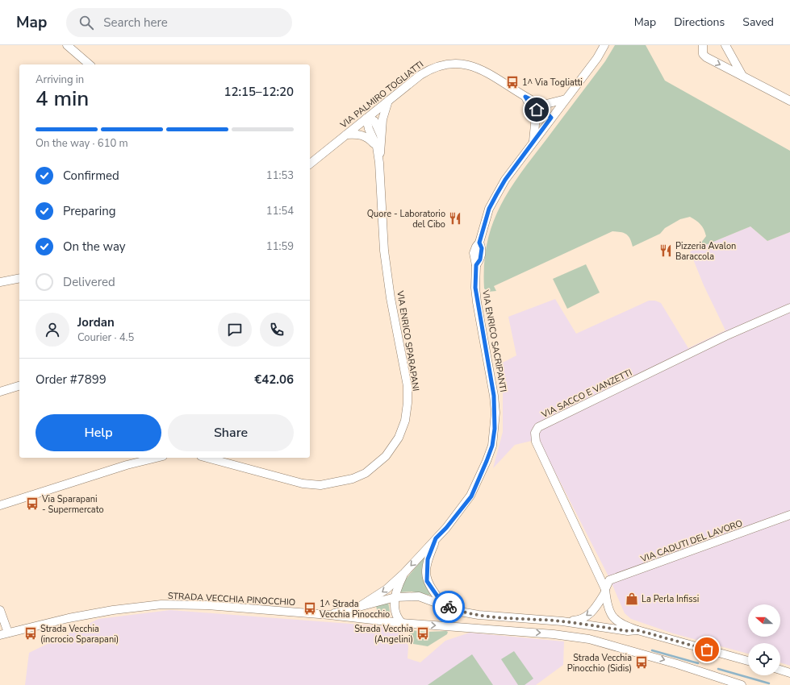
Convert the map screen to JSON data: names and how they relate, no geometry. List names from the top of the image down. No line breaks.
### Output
{"streets":{"street":["VIA PALMIRO TOGLIATTI","VIA ENRICO SPARAPANI","VIA ENRICO SACRIPANTI","VIA SACCO E VANZETTI","VIA CADUTI DEL LAVORO","STRADA VECCHIA PINOCCHIO"]},"crossings":[["VIA PALMIRO TOGLIATTI","VIA ENRICO SPARAPANI"],["VIA PALMIRO TOGLIATTI","VIA ENRICO SACRIPANTI"],["VIA ENRICO SACRIPANTI","STRADA VECCHIA PINOCCHIO"],["VIA SACCO E VANZETTI","VIA CADUTI DEL LAVORO"],["VIA SACCO E VANZETTI","STRADA VECCHIA PINOCCHIO"]],"places":{"bus stop":["1^ Via Togliatti","Via Sparapani - Supermercato","1^ Strada Vecchia Pinocchio","Strada Vecchia (incrocio Sparapani)","Strada Vecchia (Angelini)","Strada Vecchia Pinocchio (Sidis)"],"restaurant":["Quore - Laboratorio del Cibo","Pizzeria Avalon Baraccola"],"shop":["La Perla Infissi"]},"north":"left","page":{"header":"Map","search":"Search here","nav":["Map","Directions","Saved"],"heading":["4 min","Arriving in","12:15–12:20"],"panel":["Jordan","Courier · 4.5","Order #7899","€42.06"],"bar":"On the way · 610 m","list":[["Confirmed","11:53"],["Preparing","11:54"],["On the way","11:59"],"Delivered"],"buttons":["Help","Share"]}}
